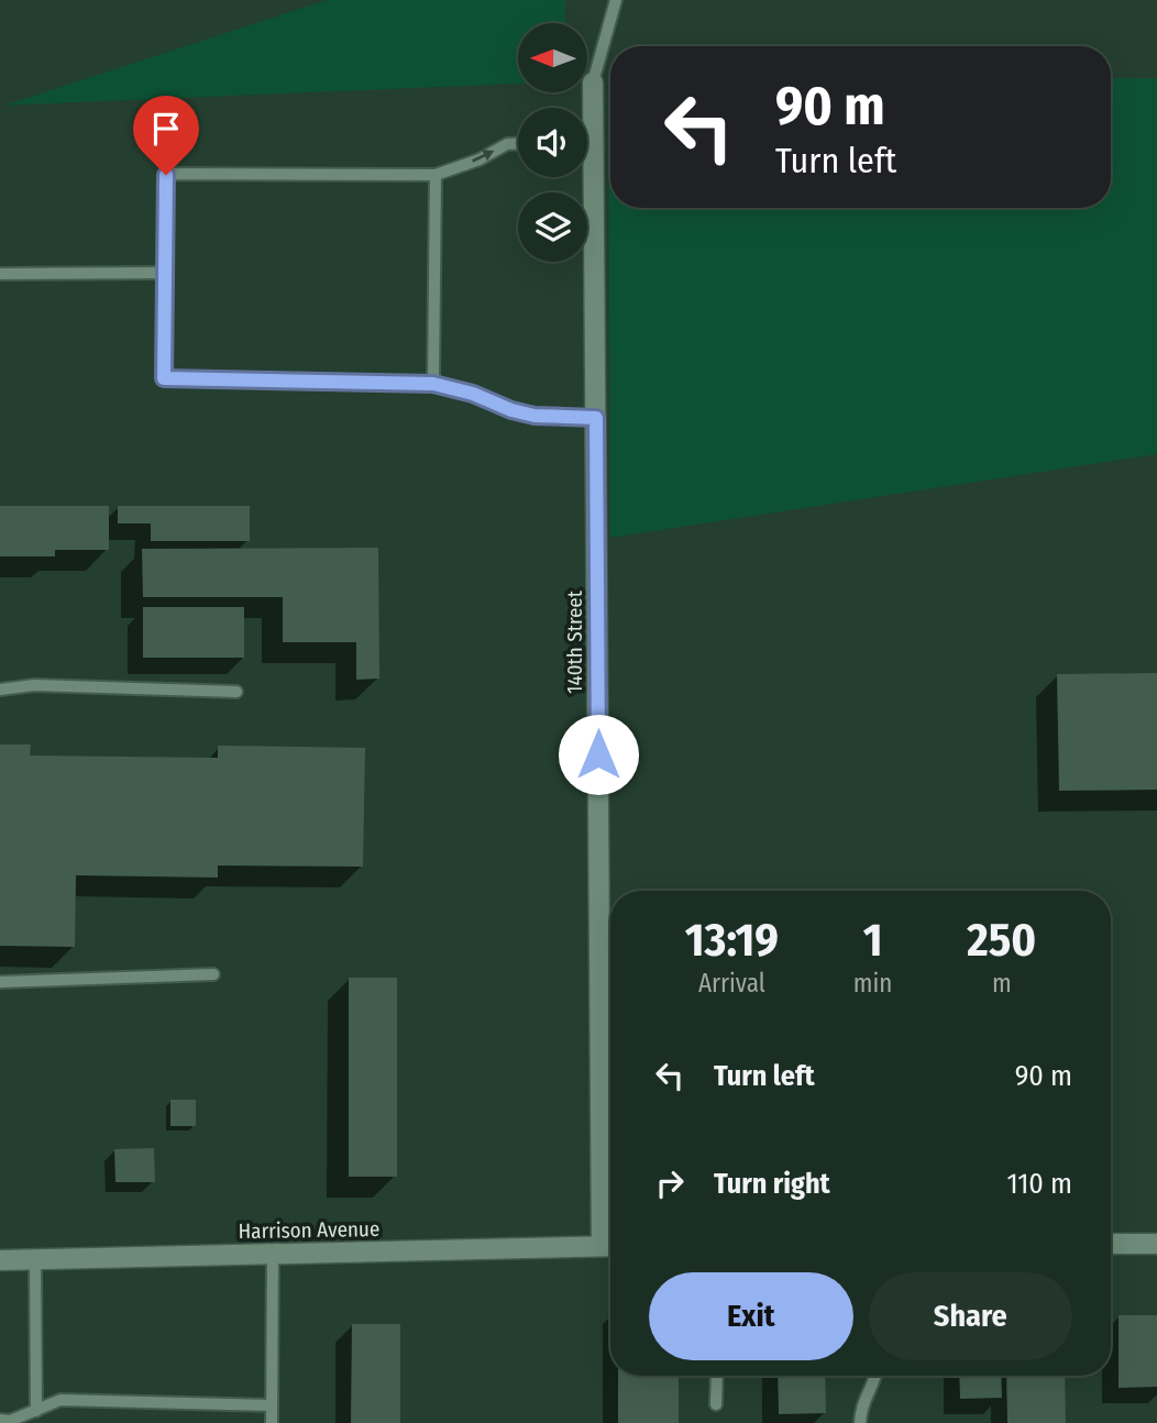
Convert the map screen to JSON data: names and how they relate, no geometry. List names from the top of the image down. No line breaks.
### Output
{"streets":{"street":["140th Street","Harrison Avenue"]},"crossings":[["140th Street","Harrison Avenue"]],"north":"left","page":{"turn":["90 m","Turn left"],"eta":["13:19","Arrival","1","min","250","m"],"list":[{"name":"Turn left","value":"90 m"},{"name":"Turn right","value":"110 m"}],"buttons":["Exit","Share"]}}
